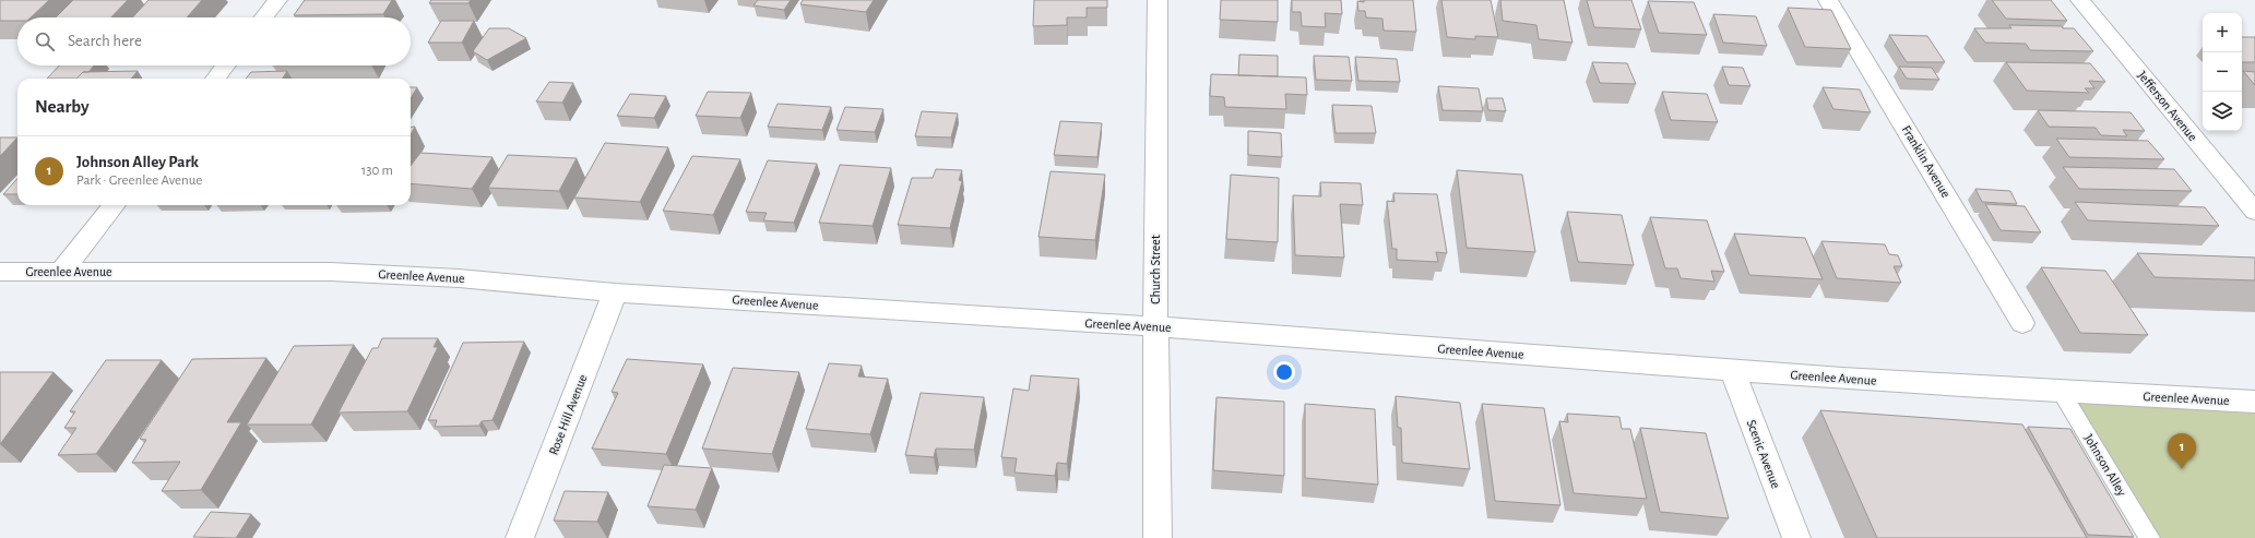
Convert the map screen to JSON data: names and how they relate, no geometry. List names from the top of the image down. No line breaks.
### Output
{"streets":{"street":["Jefferson Avenue","Franklin Avenue","Church Street","Greenlee Avenue","Rose Hill Avenue","Scenic Avenue"],"lane":["Johnson Alley"]},"crossings":[["Church Street","Greenlee Avenue"],["Greenlee Avenue","Rose Hill Avenue"],["Greenlee Avenue","Scenic Avenue"],["Greenlee Avenue","Johnson Alley"]],"page":{"map_buttons":["+","−"],"search":"Search here","heading":"Nearby","list":[{"mark":"1","name":"Johnson Alley Park","note":"Park · Greenlee Avenue","value":"130 m"}],"pins":"1"}}
